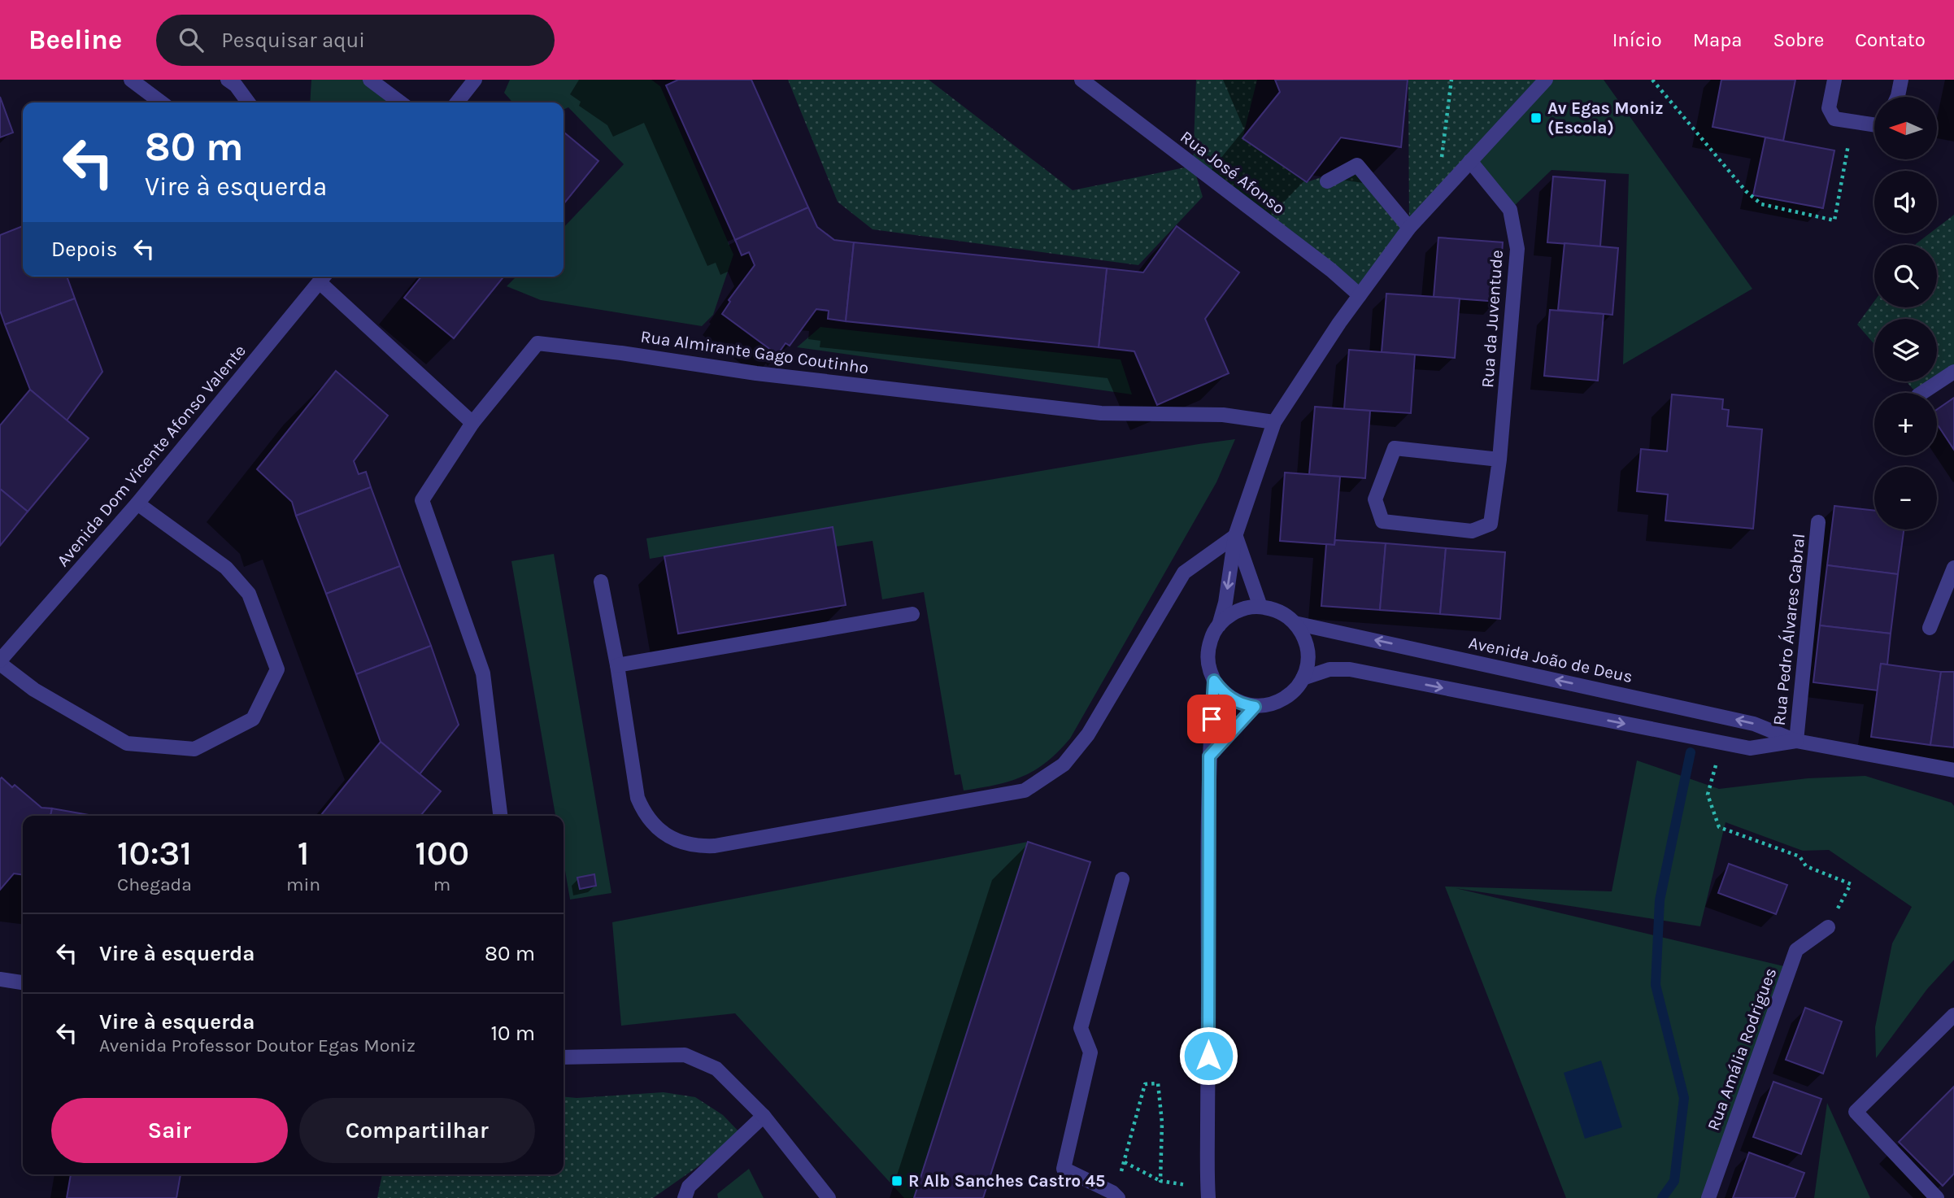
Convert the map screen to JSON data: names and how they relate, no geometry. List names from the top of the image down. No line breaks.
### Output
{"streets":{"street":["Rua José Afonso","Rua da Juventude","Rua Almirante Gago Coutinho","Avenida Dom Vicente Afonso Valente","Rua Pedro Álvares Cabral","Avenida João de Deus","Rua Amália Rodrigues"]},"crossings":[["Rua Pedro Álvares Cabral","Avenida João de Deus"]],"places":{"transit":["Av Egas Moniz (Escola)","R Alb Sanches Castro 45"]},"north":"left","page":{"header":"Beeline","search":"Pesquisar aqui","nav":["Início","Mapa","Sobre","Contato"],"map_buttons":["+","−"],"turn":["80 m","Vire à esquerda"],"then":"Depois","eta":["10:31","Chegada","1","min","100","m"],"list":[{"name":"Vire à esquerda","value":"80 m"},{"name":"Vire à esquerda","note":"Avenida Professor Doutor Egas Moniz","value":"10 m"}],"buttons":["Sair","Compartilhar"]}}
